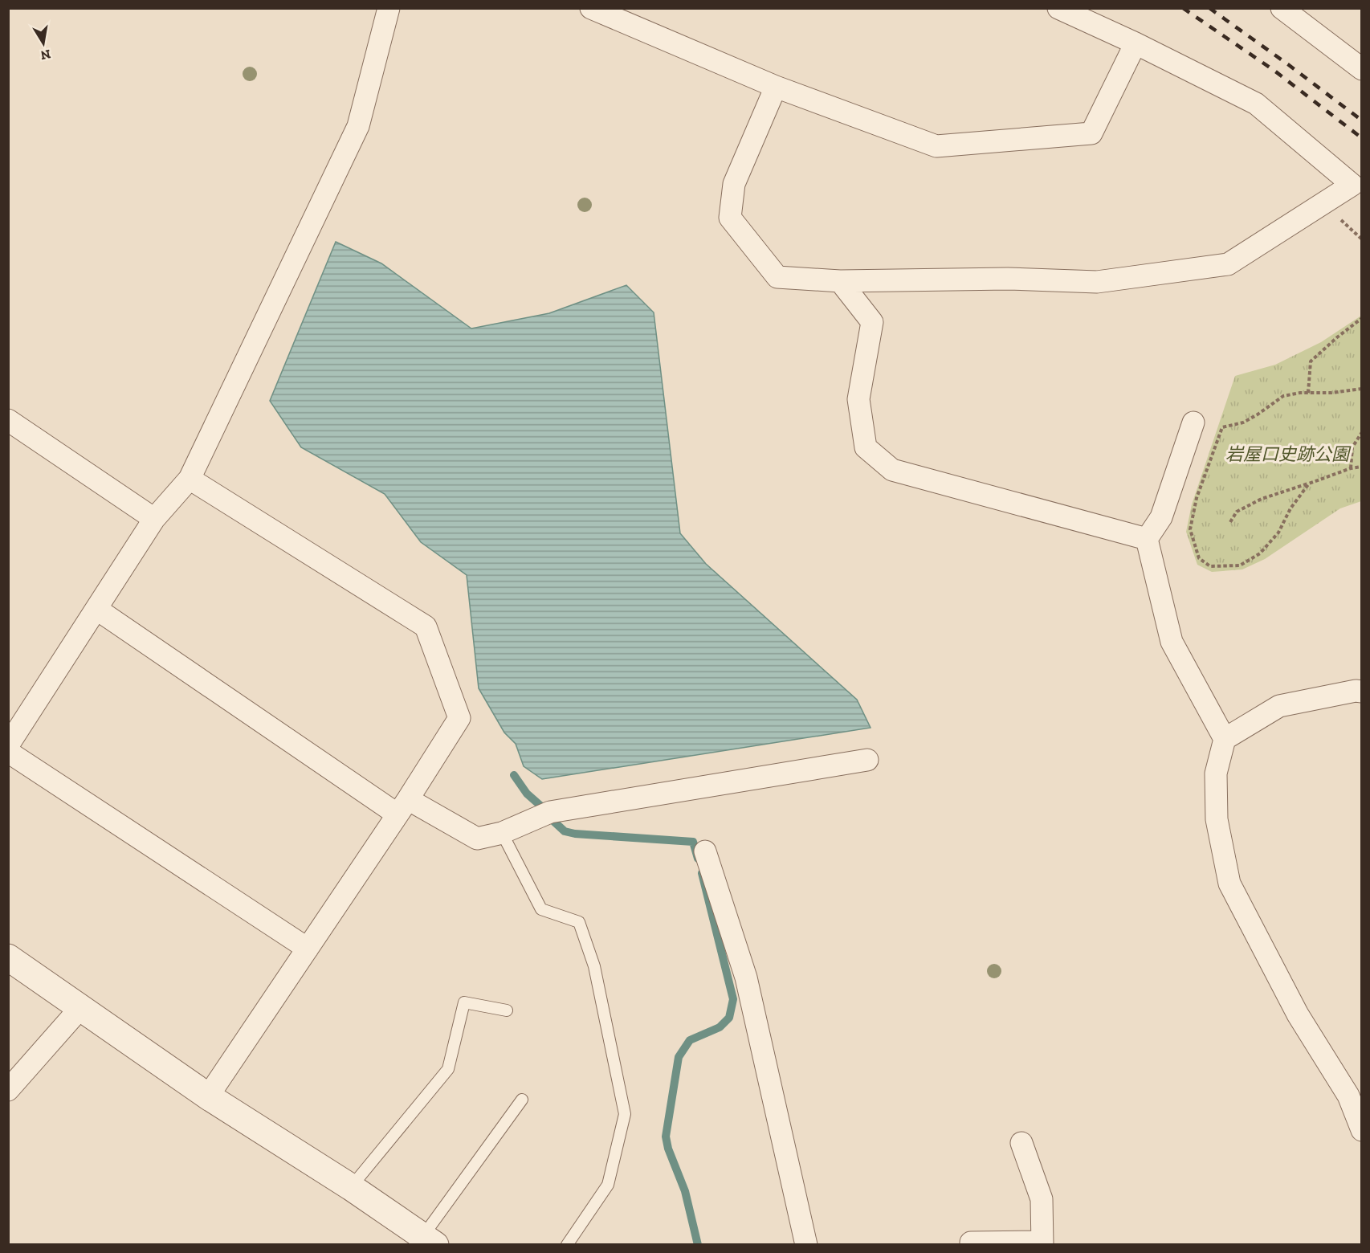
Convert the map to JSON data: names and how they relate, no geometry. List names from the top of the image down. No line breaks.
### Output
{"parks":["岩屋口史跡公園"],"north":"bottom"}
